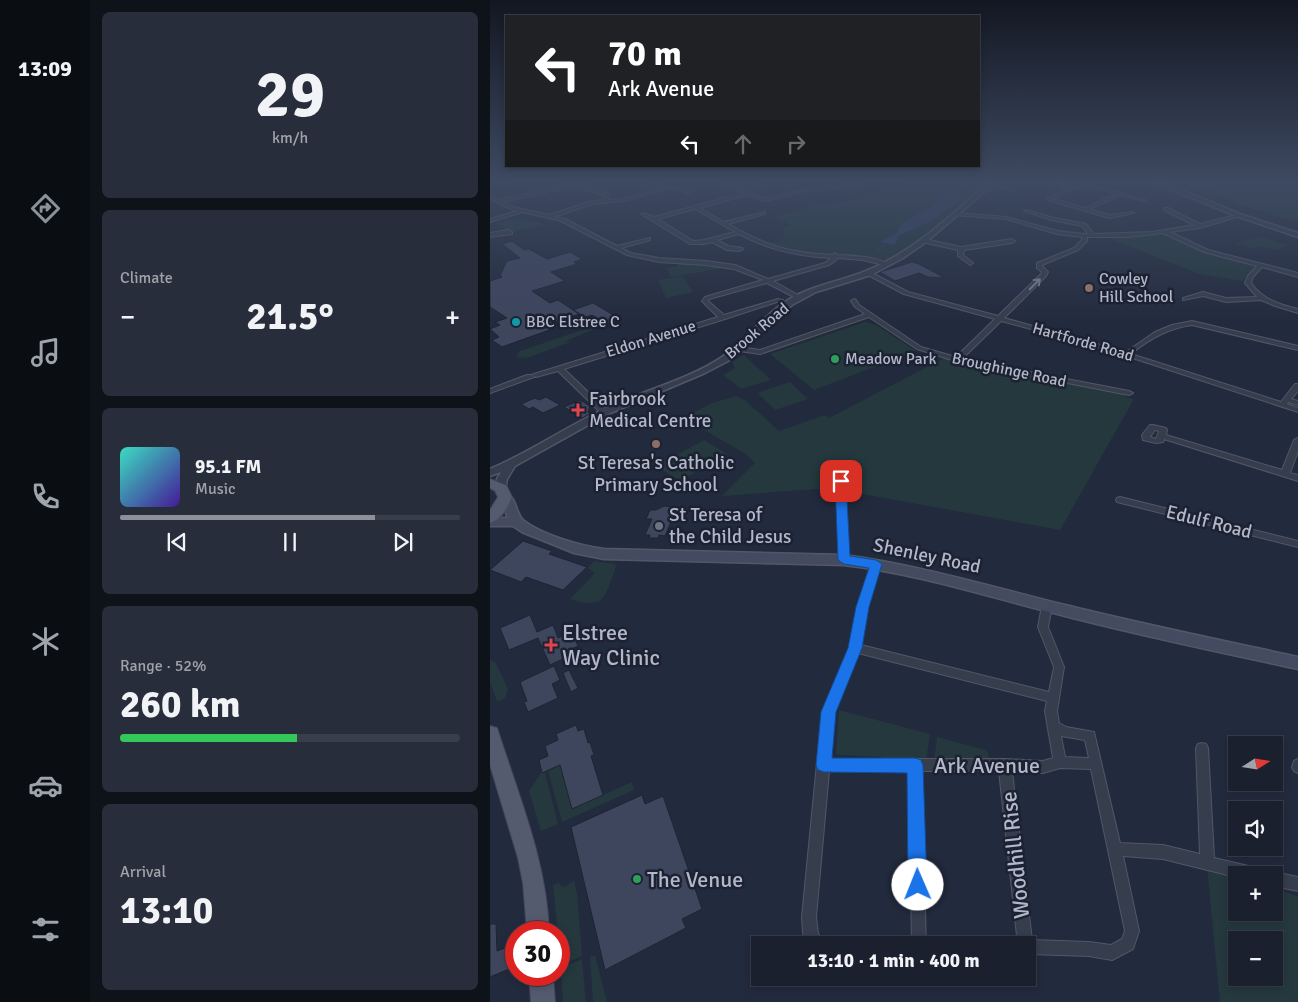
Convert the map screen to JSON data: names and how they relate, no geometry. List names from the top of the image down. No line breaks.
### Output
{"streets":{"main road":["Shenley Road"],"street":["Brook Road","Eldon Avenue","Hartforde Road","Broughinge Road","Edulf Road","Ark Avenue","Woodhill Rise"]},"crossings":[["Brook Road","Eldon Avenue"],["Brook Road","Hartforde Road"],["Ark Avenue","Woodhill Rise"]],"places":{"other":["Cowley Hill School","BBC Elstree C","Meadow Park","St Teresa's Catholic Primary School","St Teresa of the Child Jesus","The Venue"],"health":["Fairbrook Medical Centre","Elstree Way Clinic"]},"north":"right","page":{"tabs":"13:09","tile":[["29","km/h"],"Climate",["Range · 52%","260 km"],["Arrival","13:10"]],"turn":["70 m","Ark Avenue"],"heat":["−","21.5°","+"],"song":["95.1 FM","Music"],"map_buttons":["+","−"],"limit":"30","trip":"13:10 · 1 min · 400 m"}}
